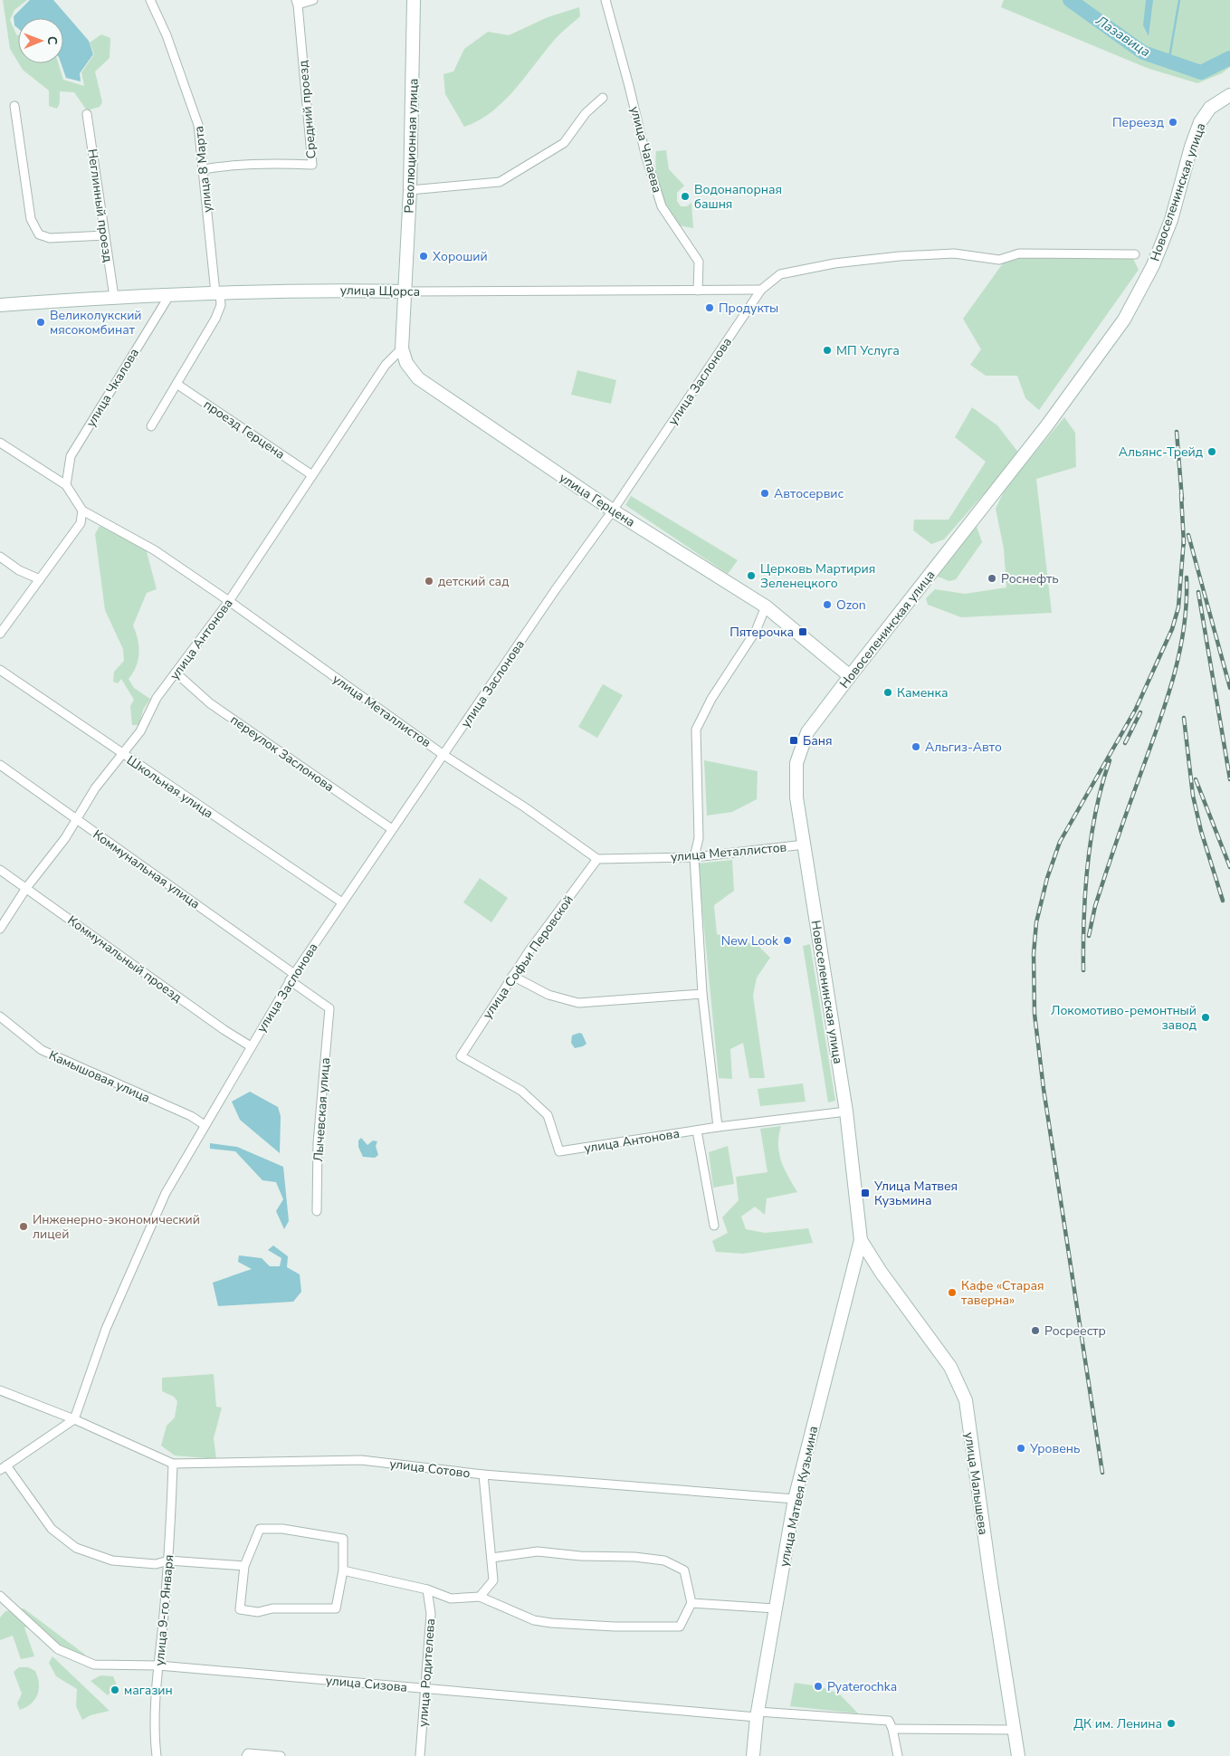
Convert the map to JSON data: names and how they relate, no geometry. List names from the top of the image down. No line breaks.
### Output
{"streets":{"main road":["Революционная улица","Новоселенинская улица","улица Щорса","улица Герцена","улица Малышева","улица Матвея Кузьмина"],"street":["Средний проезд","улица Чапаева","улица 8 Марта","Неглинный проезд","улица Заслонова","улица Чкалова","проезд Герцена","улица Антонова","улица Металлистов","переулок Заслонова","Школьная улица","Коммунальная улица","улица Софьи Перовской","Коммунальный проезд","Камышовая улица","Лычевская улица","улица Сотово","улица 9-го Января","улица Родителева","улица Сизова"]},"crossings":[["Средний проезд","улица 8 Марта"],["Революционная улица","улица Щорса"],["Революционная улица","улица Герцена"],["улица Чапаева","улица Щорса"],["улица 8 Марта","улица Щорса"],["Новоселенинская улица","улица Заслонова"],["Новоселенинская улица","улица Герцена"],["Новоселенинская улица","улица Антонова"],["Новоселенинская улица","улица Металлистов"],["Новоселенинская улица","улица Малышева"],["Новоселенинская улица","улица Матвея Кузьмина"],["Неглинный проезд","улица Щорса"],["улица Щорса","улица Заслонова"],["улица Щорса","улица Чкалова"],["улица Щорса","улица Герцена"],["улица Заслонова","улица Герцена"],["улица Заслонова","улица Металлистов"],["улица Заслонова","переулок Заслонова"],["улица Заслонова","Школьная улица"],["улица Заслонова","Коммунальная улица"],["улица Заслонова","Коммунальный проезд"],["улица Заслонова","Камышовая улица"],["улица Заслонова","улица Сотово"],["улица Чкалова","улица Металлистов"],["проезд Герцена","улица Антонова"],["улица Герцена","улица Антонова"],["улица Антонова","улица Металлистов"],["улица Антонова","переулок Заслонова"],["улица Антонова","Школьная улица"],["улица Антонова","Коммунальная улица"],["улица Антонова","улица Софьи Перовской"],["улица Антонова","Коммунальный проезд"],["улица Металлистов","улица Софьи Перовской"],["Коммунальная улица","Лычевская улица"],["улица Сотово","улица Матвея Кузьмина"],["улица Сотово","улица 9-го Января"],["улица Малышева","улица Матвея Кузьмина"],["улица Матвея Кузьмина","улица Сизова"],["улица 9-го Января","улица Сизова"],["улица Родителева","улица Сизова"]],"water":["Лазавица"],"places":{"other":["Переезд","Водонапорная башня","Хороший","Продукты","Великолукский мясокомбинат","МП Услуга","Альянс-Трейд","Автосервис","Церковь Мартирия Зеленецкого","Роснефть","детский сад","Ozon","Каменка","Альгиз-Авто","New Look","Локомотиво-ремонтный завод","Инженерно-экономический лицей","Кафе «Старая таверна»","Росреестр","Уровень","Pyaterochka","магазин","ДК им. Ленина"],"transit":["Пятерочка","Баня","Улица Матвея Кузьмина"]},"north":"right"}
